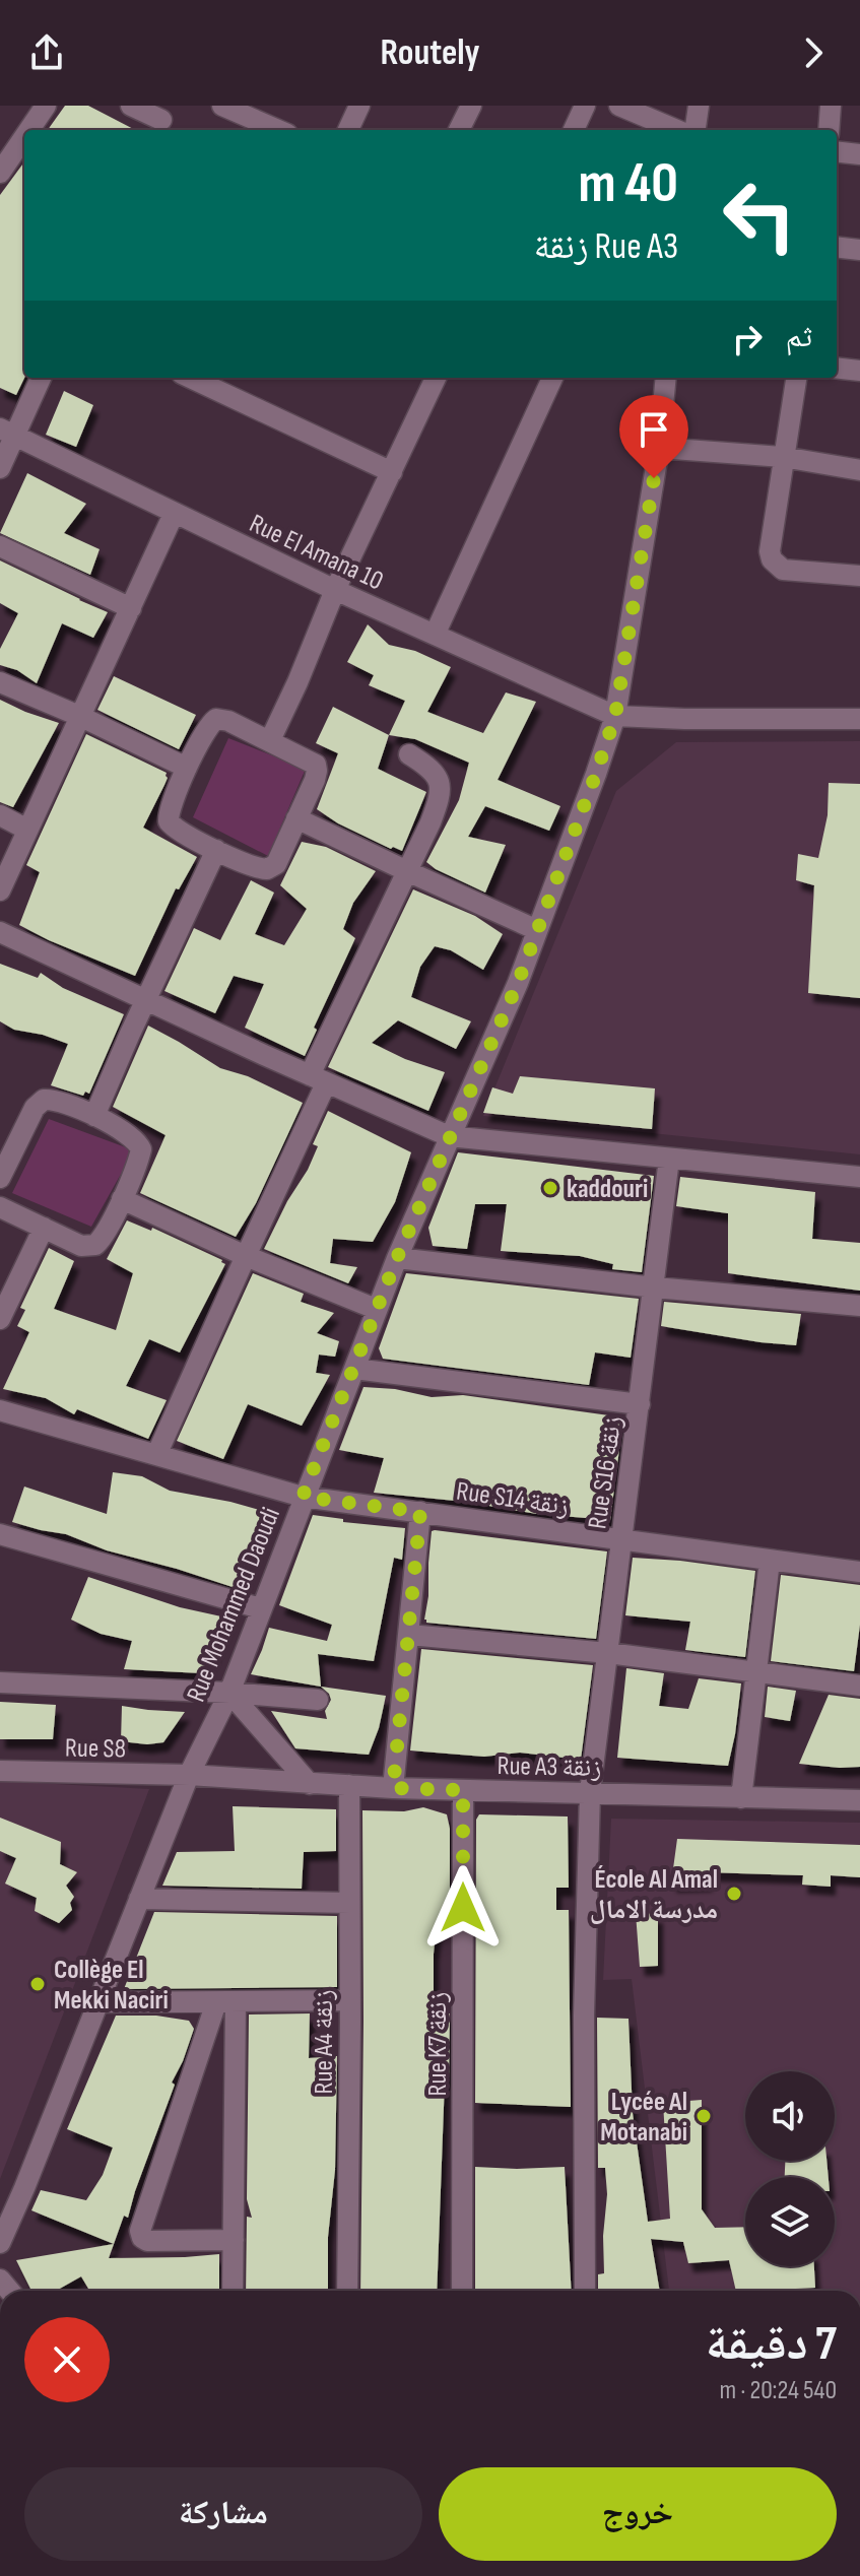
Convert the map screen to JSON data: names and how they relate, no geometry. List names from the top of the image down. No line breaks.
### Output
{"streets":{"street":["Rue El Amana 10","Rue S16 زنقة","Rue S14 زنقة","Rue Mohammed Daoudi","Rue S8","Rue A3 زنقة","Rue A4 زنقة","Rue K7 زنقة"]},"crossings":[["Rue El Amana 10","Rue Mohammed Daoudi"],["Rue S16 زنقة","Rue S14 زنقة"],["Rue S16 زنقة","Rue A3 زنقة"],["Rue S14 زنقة","Rue Mohammed Daoudi"],["Rue Mohammed Daoudi","Rue S8"],["Rue Mohammed Daoudi","Rue A3 زنقة"],["Rue S8","Rue A3 زنقة"],["Rue A3 زنقة","Rue A4 زنقة"],["Rue A3 زنقة","Rue K7 زنقة"]],"places":["kaddouri","École Al Amal مدرسة الامال","Collège El Mekki Naciri","Lycée Al Motanabi"],"page":{"header":"Routely","turn":["40 m","Rue A3 زنقة"],"then":"ثم","heading":["7 دقيقة","540 m · 20:24"],"buttons":["خروج","مشاركة"]}}
